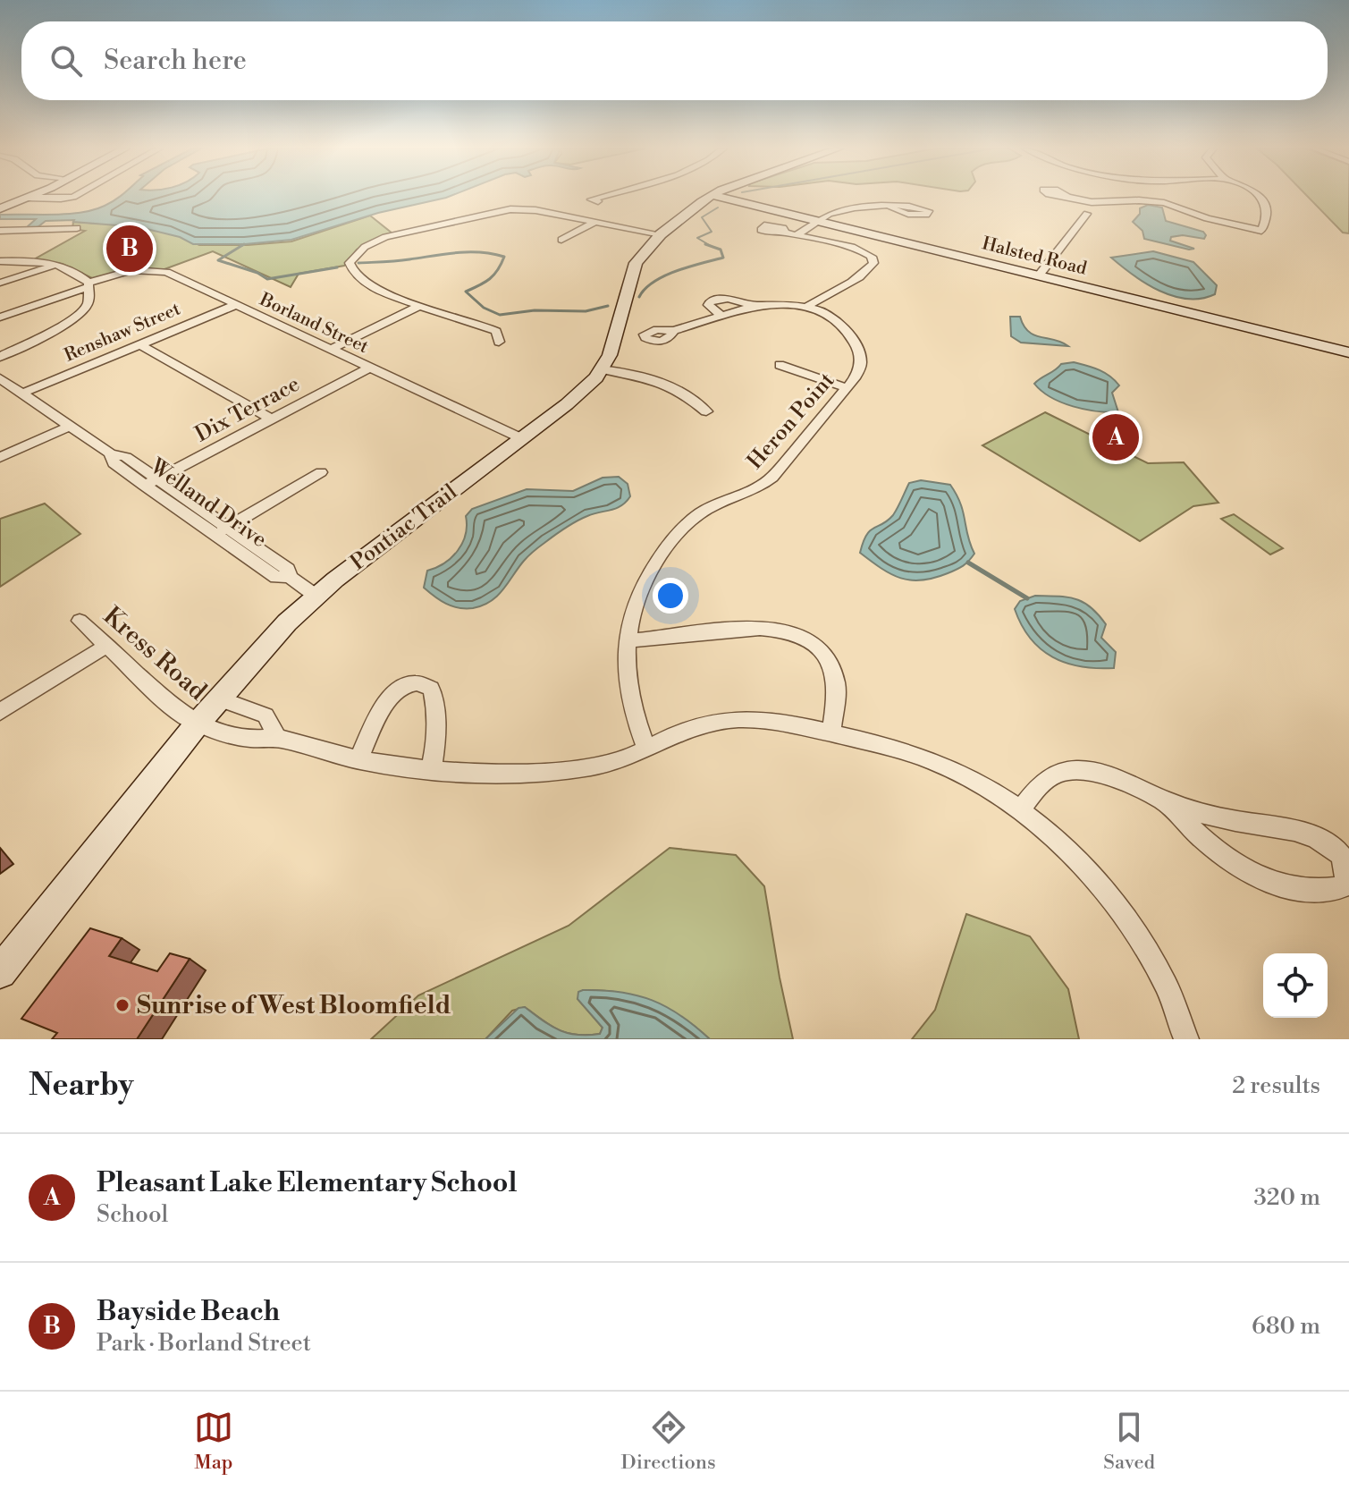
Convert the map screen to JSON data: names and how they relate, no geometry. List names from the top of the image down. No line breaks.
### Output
{"streets":{"main road":["Halsted Road","Pontiac Trail"],"street":["Borland Street","Renshaw Street","Dix Terrace","Heron Point","Welland Drive","Kress Road"]},"crossings":[["Borland Street","Renshaw Street"],["Borland Street","Dix Terrace"],["Borland Street","Pontiac Trail"],["Renshaw Street","Welland Drive"],["Dix Terrace","Welland Drive"],["Welland Drive","Pontiac Trail"],["Pontiac Trail","Kress Road"]],"places":["Sunrise of West Bloomfield"],"page":{"search":"Search here","pins":["B","A"],"heading":["Nearby","2 results"],"list":[{"mark":"A","name":"Pleasant Lake Elementary School","note":"School","value":"320 m"},{"mark":"B","name":"Bayside Beach","note":"Park · Borland Street","value":"680 m"}],"nav":["Map","Directions","Saved"]}}
